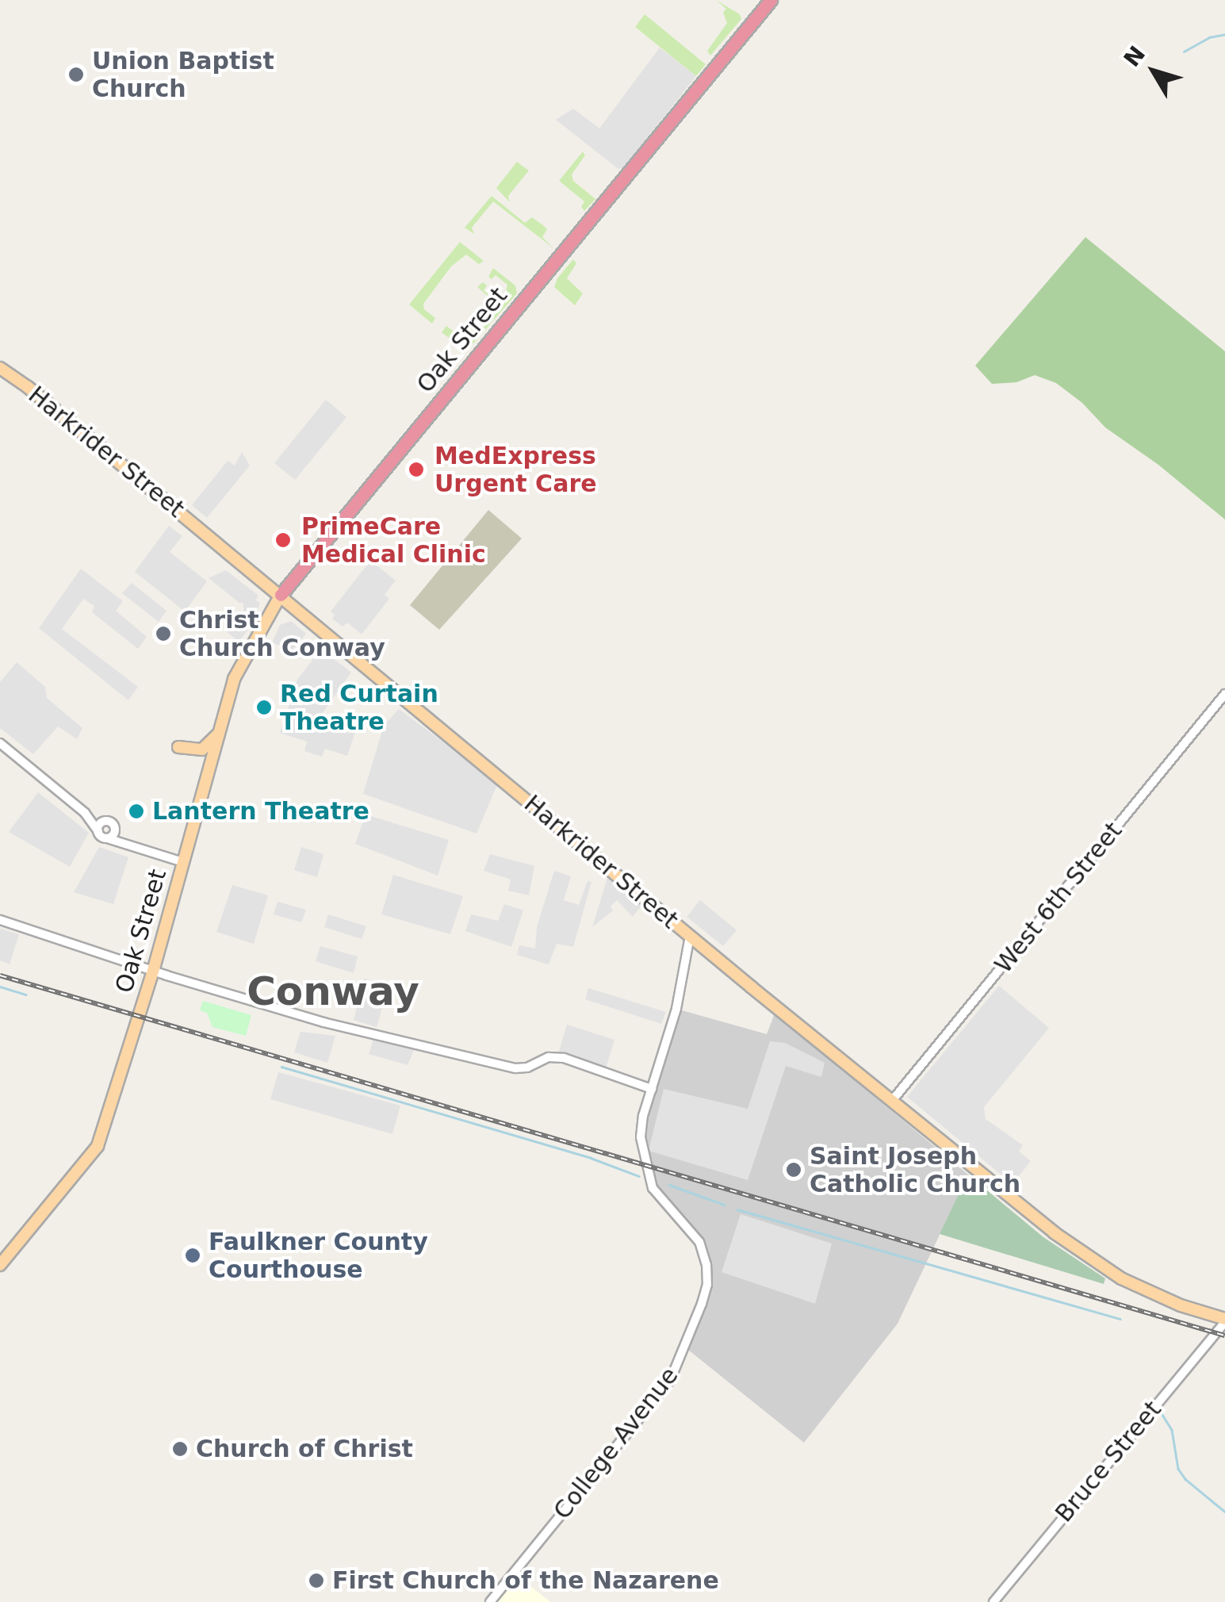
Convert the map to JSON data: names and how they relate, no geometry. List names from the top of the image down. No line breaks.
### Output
{"streets":{"highway":["Oak Street"],"main road":["Harkrider Street"],"street":["West 6th Street","College Avenue","Bruce Street"]},"crossings":[["Oak Street","Harkrider Street"],["Harkrider Street","West 6th Street"],["Harkrider Street","College Avenue"],["Harkrider Street","Bruce Street"]],"districts":["Conway"],"places":["Union Baptist Church","MedExpress Urgent Care","PrimeCare Medical Clinic","Christ Church Conway","Red Curtain Theatre","Lantern Theatre","Saint Joseph Catholic Church","Faulkner County Courthouse","Church of Christ","First Church of the Nazarene"],"north":"top left"}
